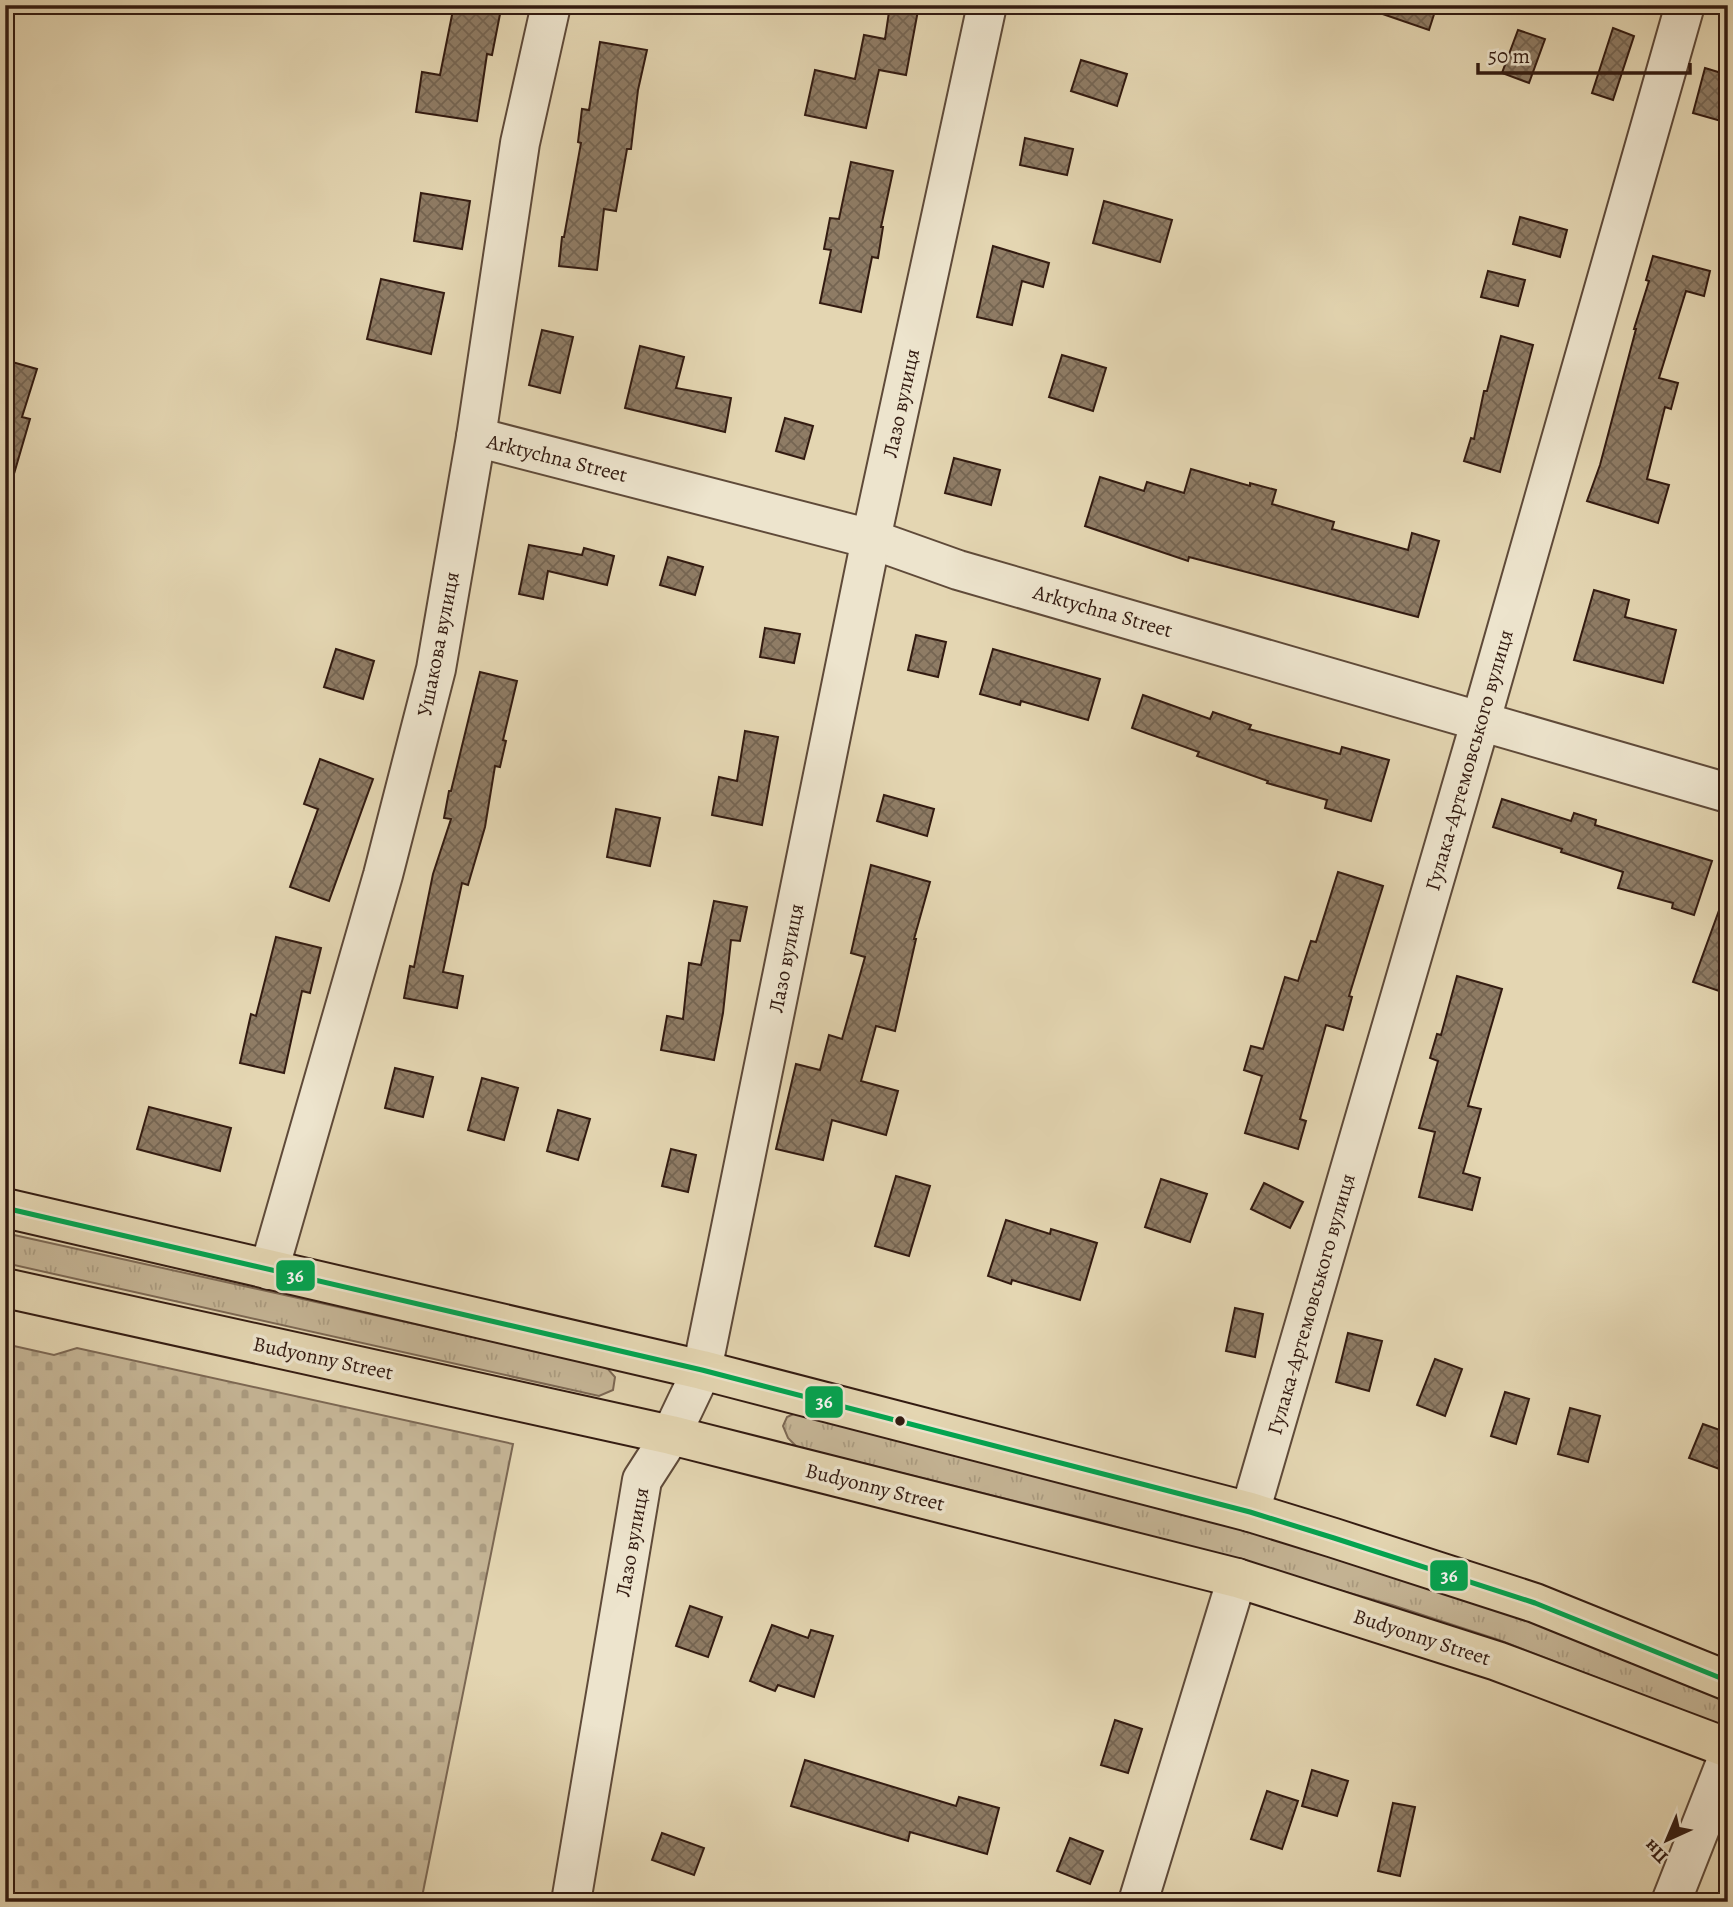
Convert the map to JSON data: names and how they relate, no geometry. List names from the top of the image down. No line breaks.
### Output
{"streets":{"main road":["Budyonny Street"],"street":["Лазо вулиця","Arktychna Street","Ушакова вулиця","Гулака-Артемовського вулиця"]},"crossings":[["Лазо вулиця","Arktychna Street"],["Лазо вулиця","Budyonny Street"],["Arktychna Street","Ушакова вулиця"],["Arktychna Street","Гулака-Артемовського вулиця"]],"lines":["transit line 36"],"scale_bar":"50 m","north":"bottom left"}
